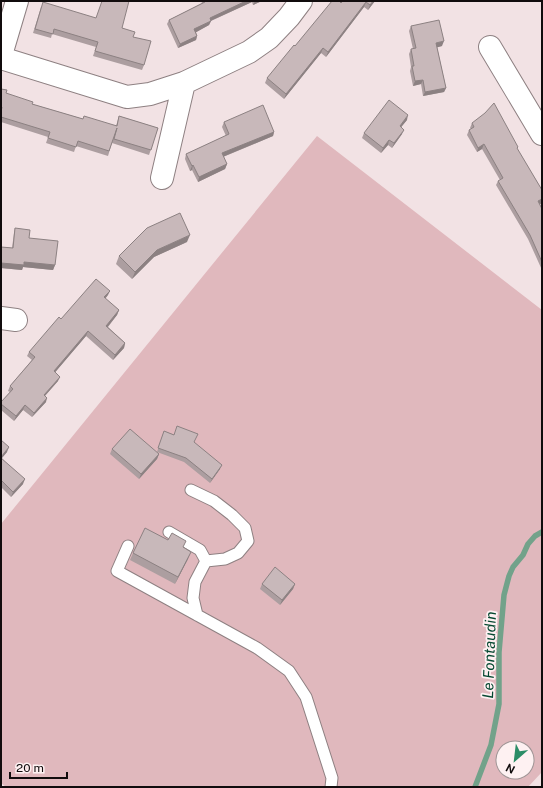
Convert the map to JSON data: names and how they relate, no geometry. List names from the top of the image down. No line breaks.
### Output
{"water":["Le Fontaudin"],"scale_bar":"20 m","north":"bottom left"}
